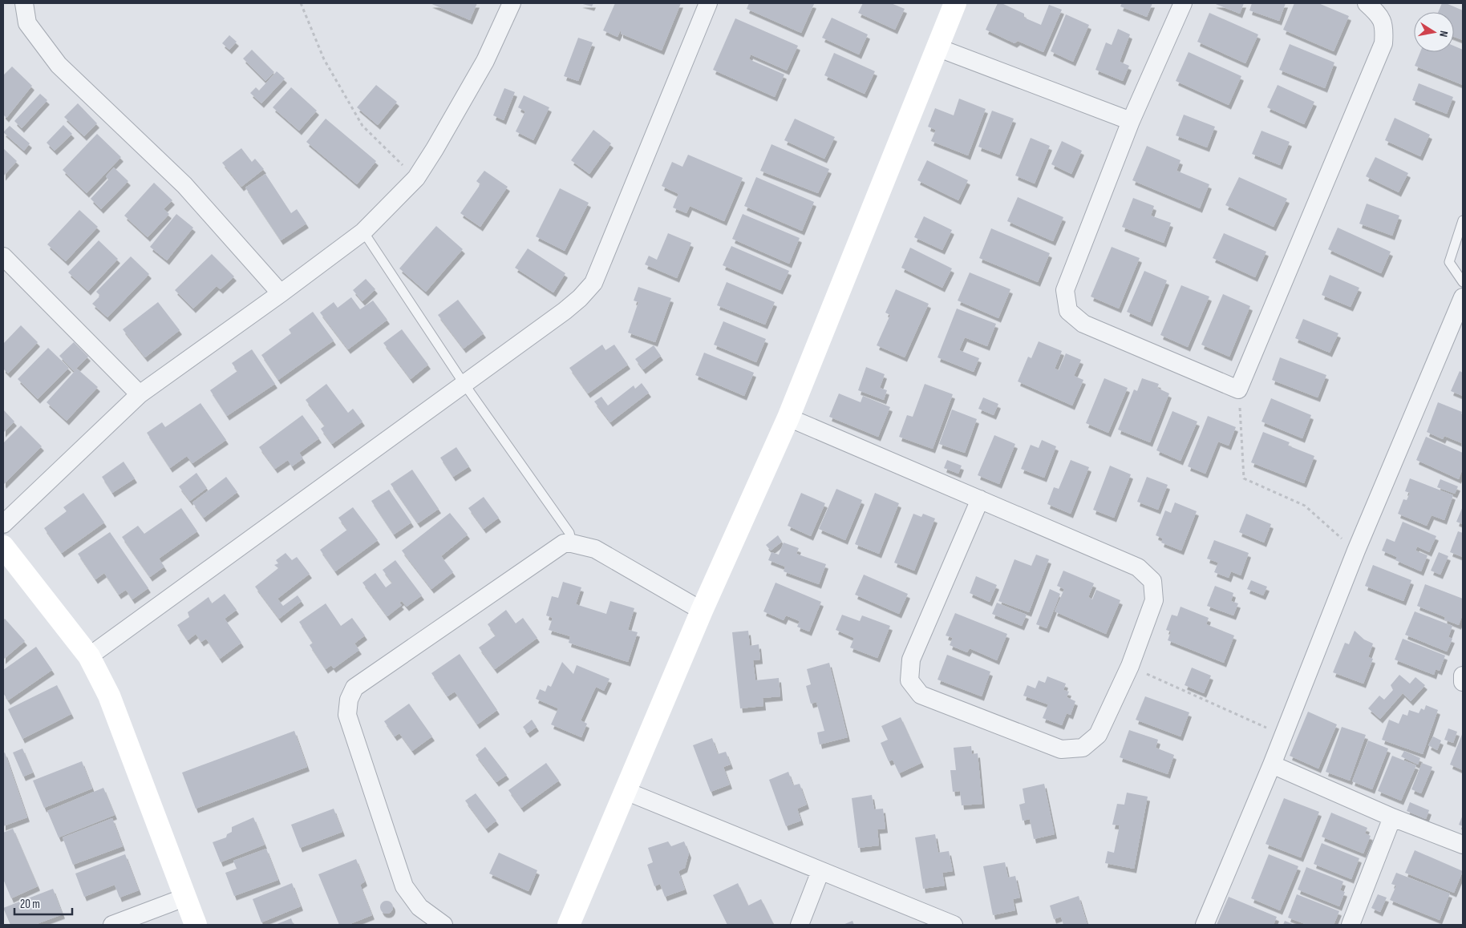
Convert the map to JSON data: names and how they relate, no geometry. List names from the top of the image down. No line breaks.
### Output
{"scale_bar":"20 m","north":"right"}
